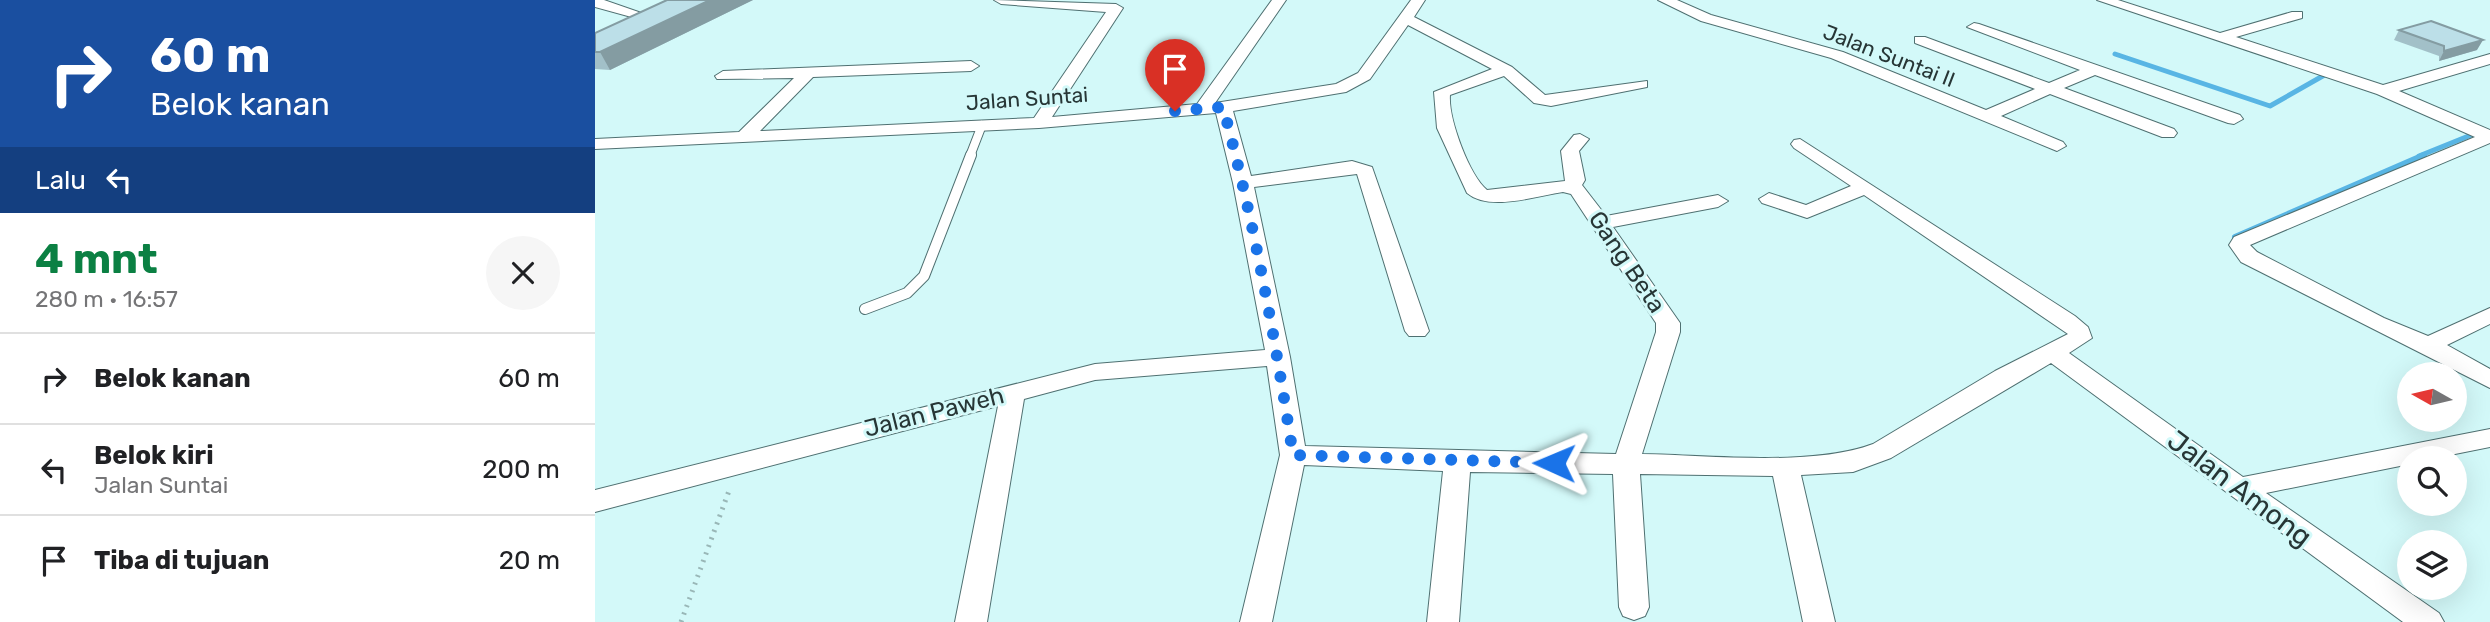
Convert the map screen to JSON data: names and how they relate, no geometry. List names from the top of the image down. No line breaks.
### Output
{"streets":{"street":["Jalan Suntai II","Jalan Suntai","Gang Beta","Jalan Paweh","Jalan Among"]},"north":"left","page":{"turn":["60 m","Belok kanan"],"then":"Lalu","heading":["4 mnt","280 m · 16:57"],"list":[{"name":"Belok kanan","value":"60 m"},{"name":"Belok kiri","note":"Jalan Suntai","value":"200 m"},{"name":"Tiba di tujuan","value":"20 m"}]}}
